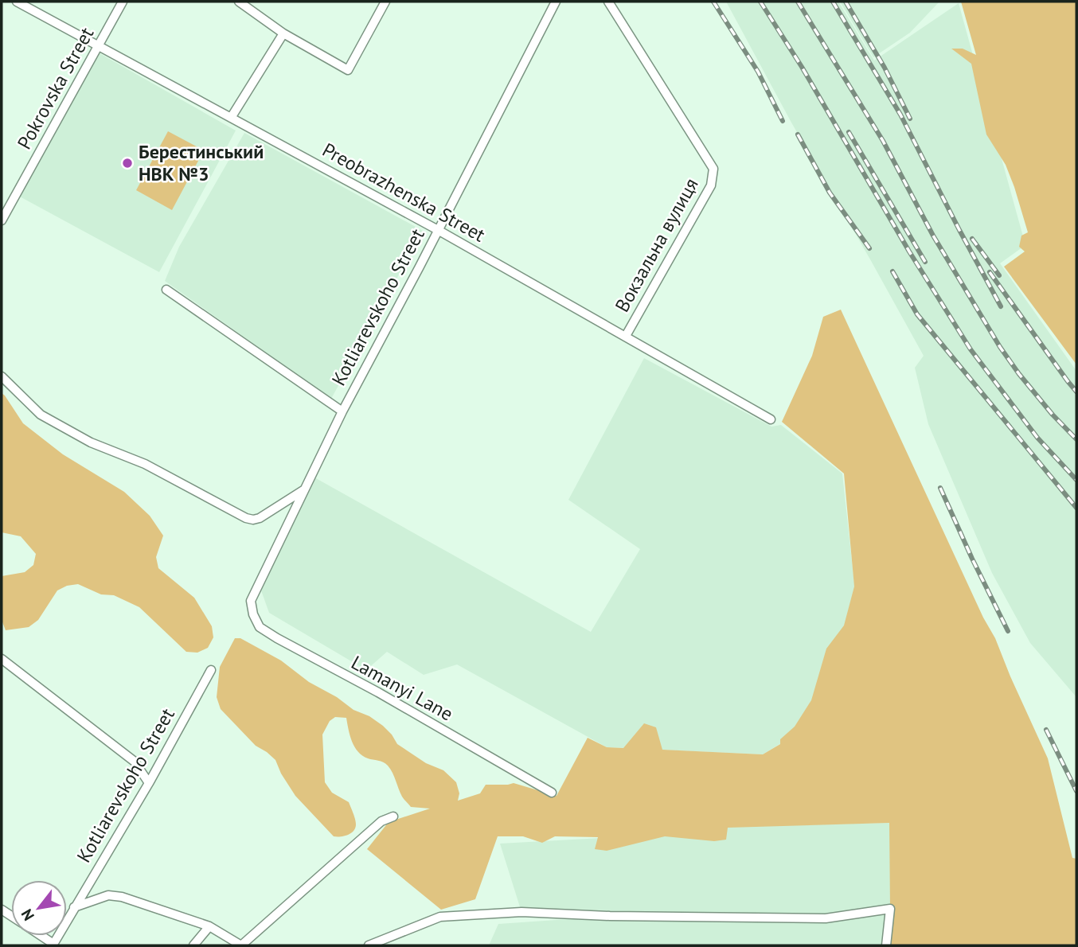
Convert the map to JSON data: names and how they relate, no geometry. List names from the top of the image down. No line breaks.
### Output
{"streets":{"street":["Pokrovska Street","Preobrazhenska Street","Вокзальна вулиця","Kotliarevskoho Street","Lamanyi Lane"]},"crossings":[["Pokrovska Street","Preobrazhenska Street"],["Preobrazhenska Street","Вокзальна вулиця"],["Preobrazhenska Street","Kotliarevskoho Street"],["Kotliarevskoho Street","Lamanyi Lane"]],"places":["Берестинський НВК №3"],"north":"bottom left"}
